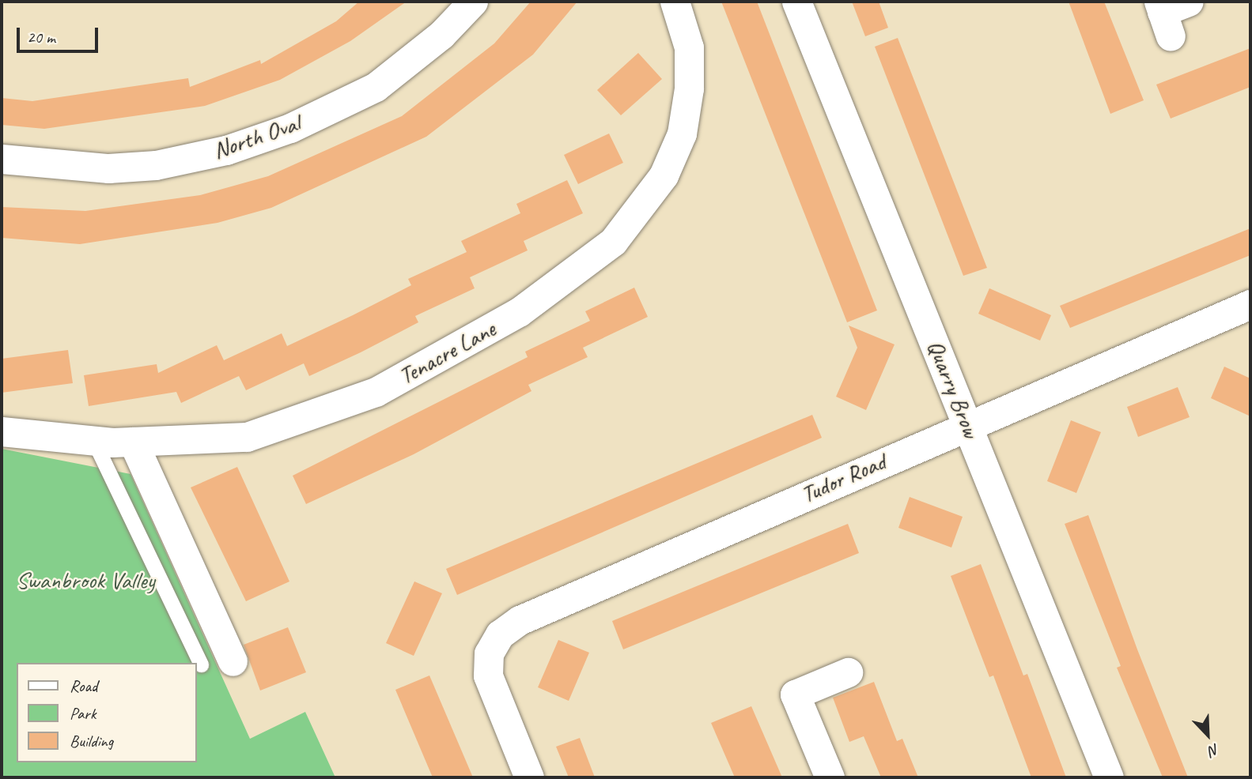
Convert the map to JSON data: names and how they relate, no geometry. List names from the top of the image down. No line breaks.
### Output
{"streets":{"street":["North Oval","Tenacre Lane","Quarry Brow","Tudor Road"]},"crossings":[["Quarry Brow","Tudor Road"]],"parks":["Swanbrook Valley"],"legend":["Road","Park","Building"],"scale_bar":"20 m","north":"bottom right"}
